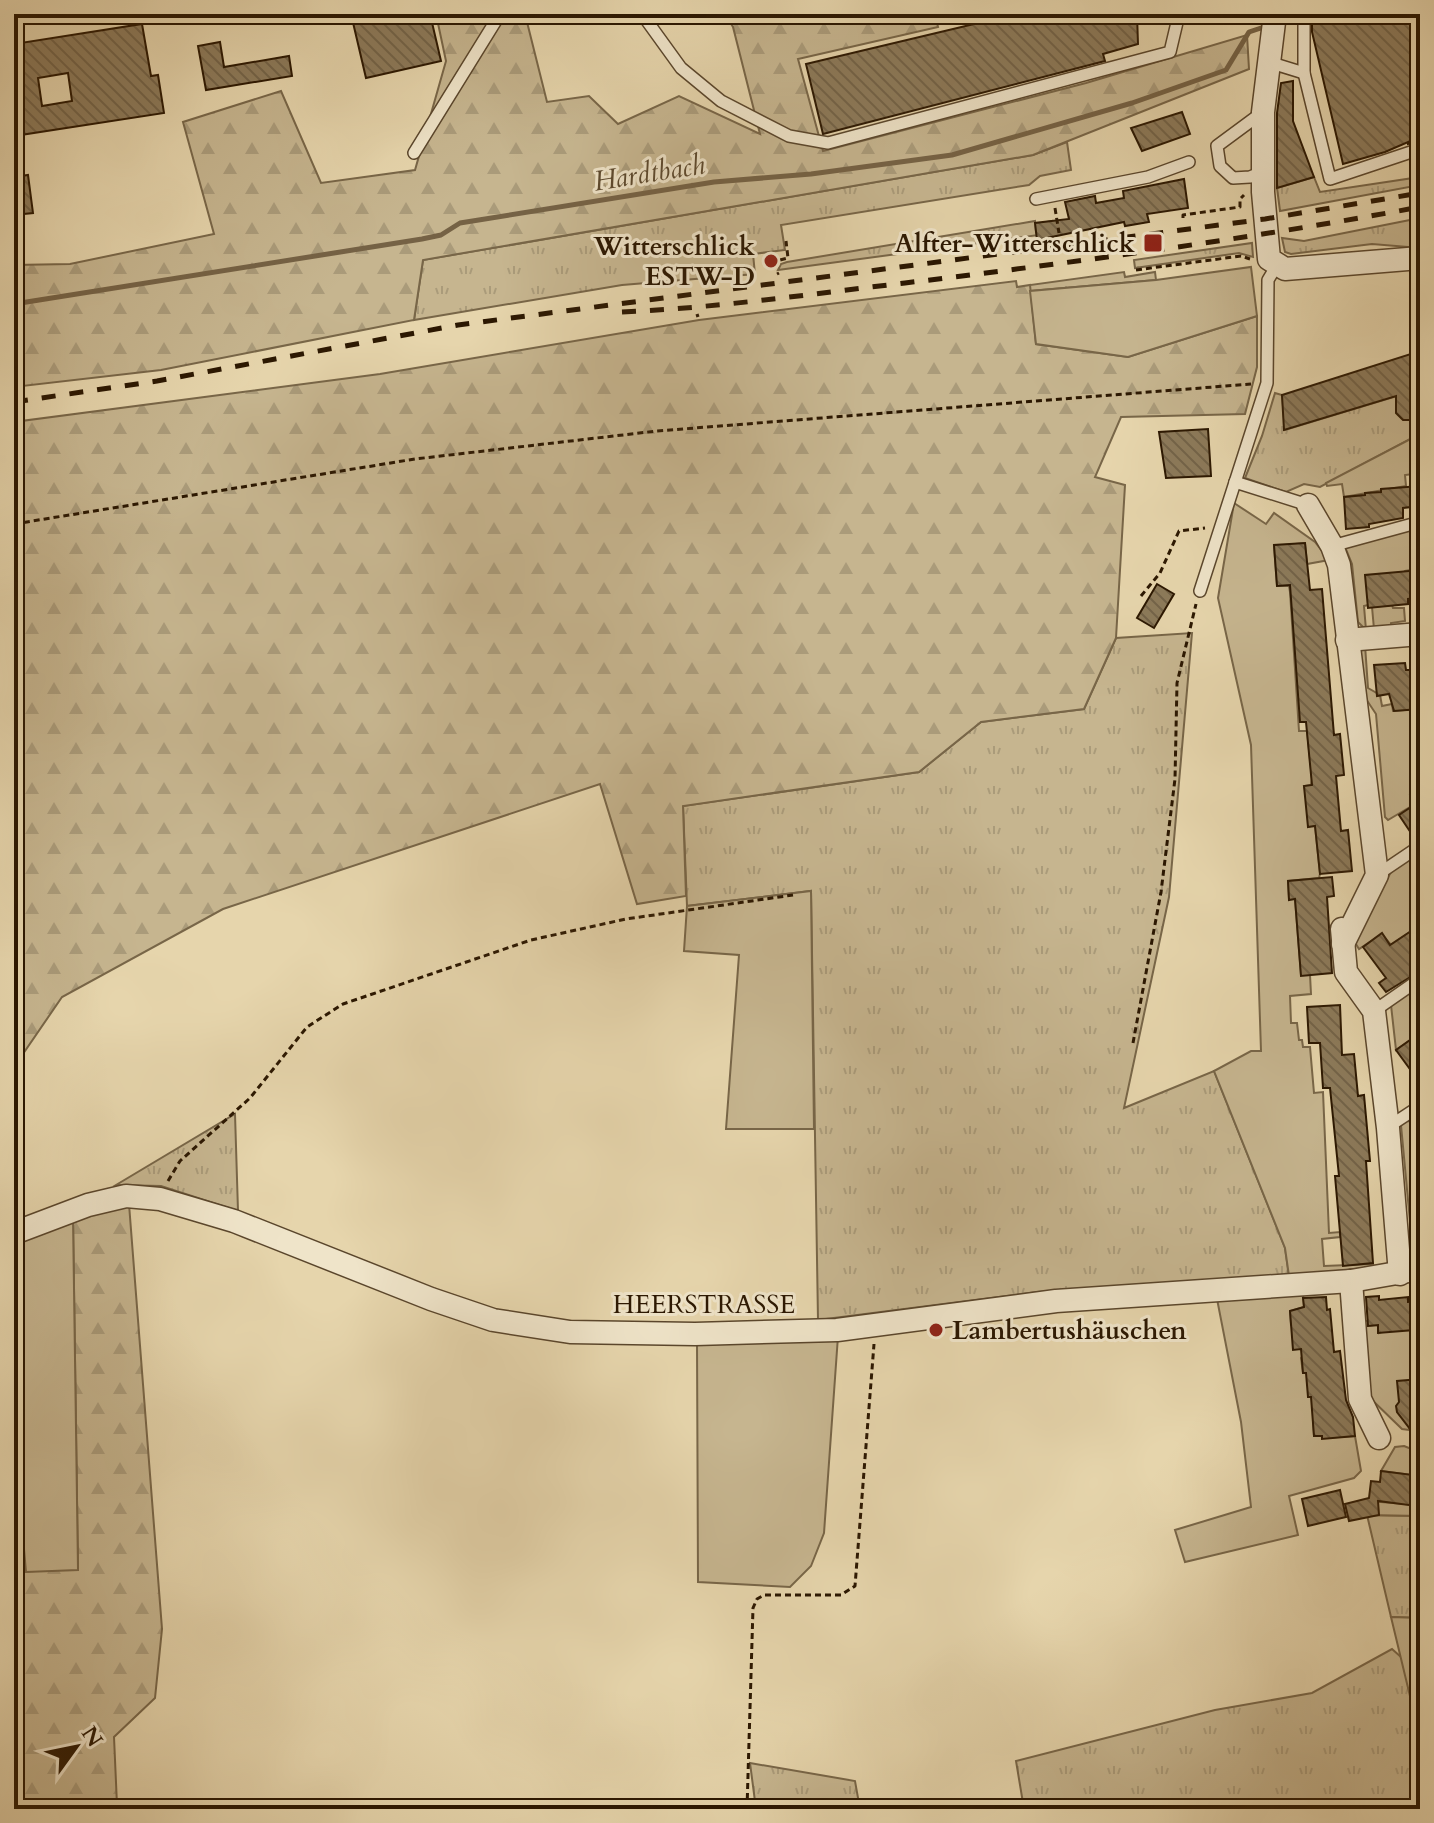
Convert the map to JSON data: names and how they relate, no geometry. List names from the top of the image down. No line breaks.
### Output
{"streets":{"street":["HEERSTRASSE"]},"water":["Hardtbach"],"places":{"transit":["Alfter-Witterschlick"],"other":["Witterschlick ESTW-D","Lambertushäuschen"]},"north":"top right"}
